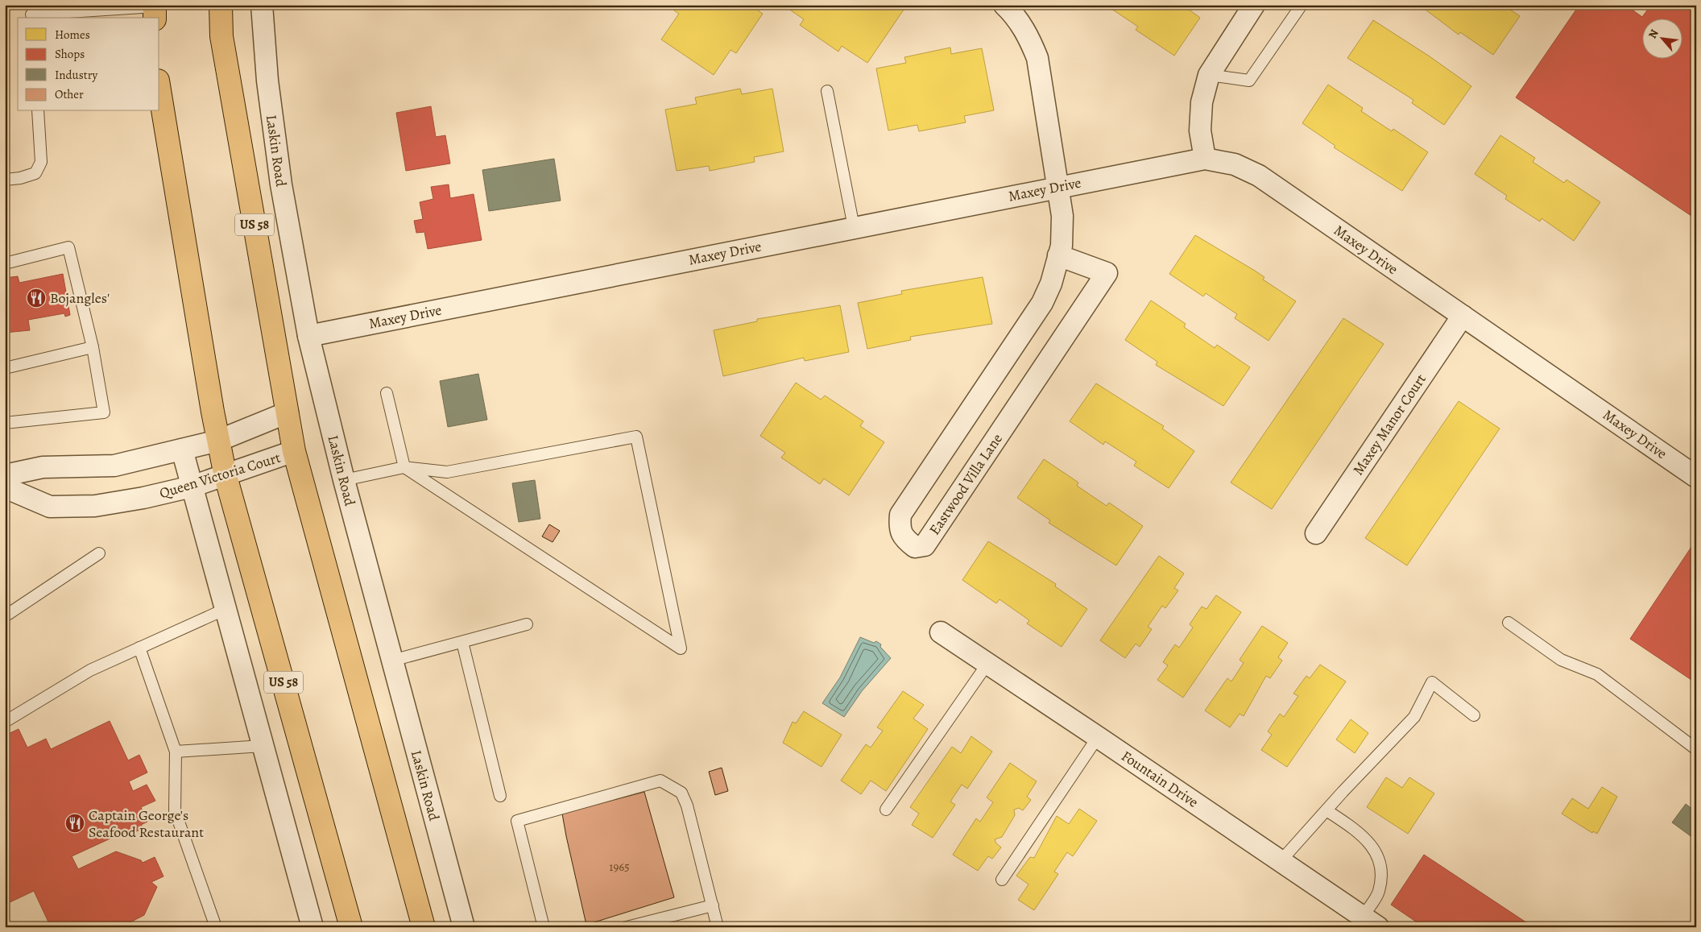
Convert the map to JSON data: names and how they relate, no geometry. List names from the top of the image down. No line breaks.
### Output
{"streets":{"main road":["US 58"],"street":["Laskin Road","Maxey Drive","Maxey Manor Court","Queen Victoria Court","Eastwood Villa Lane","Fountain Drive"]},"crossings":[["Laskin Road","Maxey Drive"],["Maxey Drive","Maxey Manor Court"],["Maxey Drive","Eastwood Villa Lane"],["US 58","Queen Victoria Court"]],"places":{"restaurant":["Bojangles'","Captain George's Seafood Restaurant"]},"house_numbers":["1965"],"legend":["Homes","Shops","Industry","Other"],"north":"top left"}
